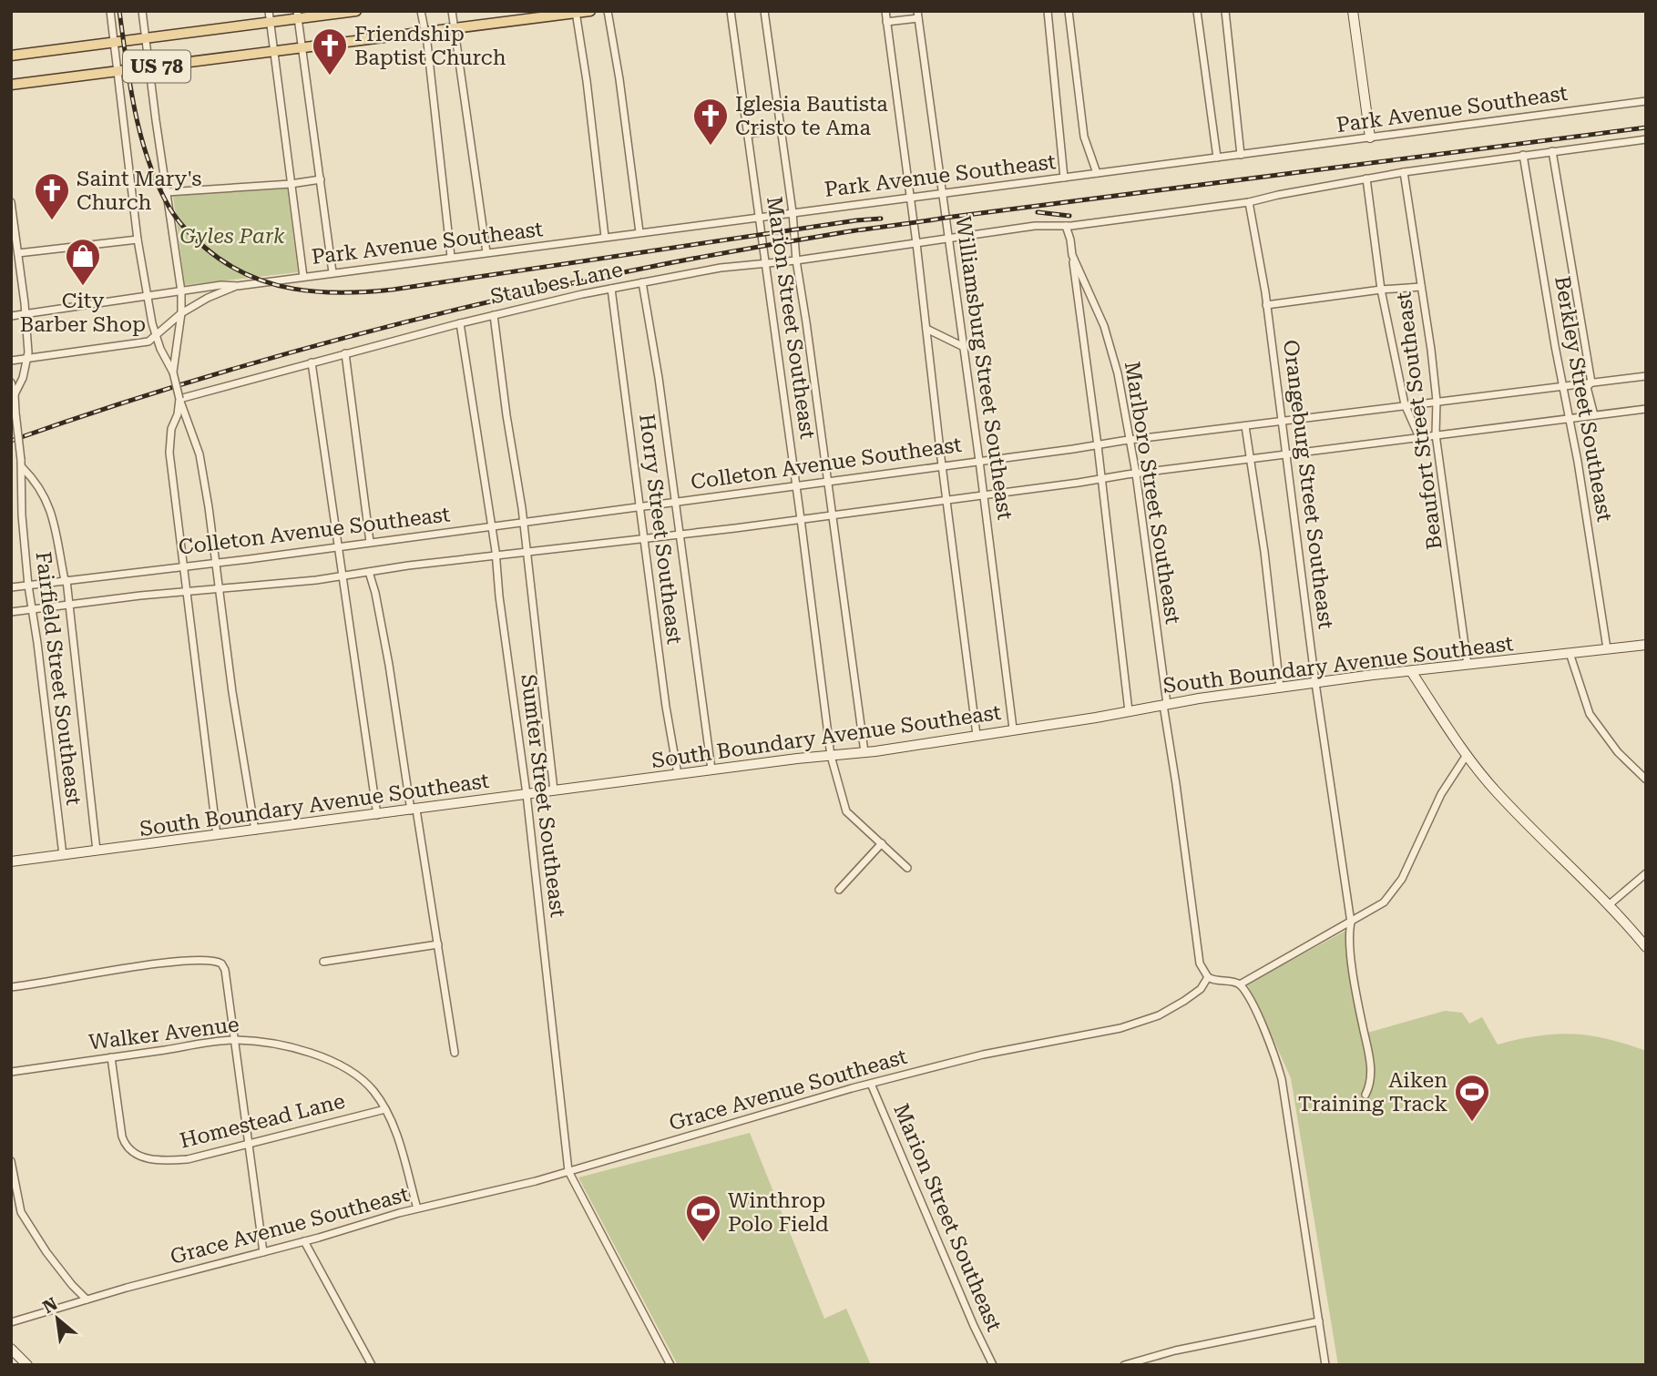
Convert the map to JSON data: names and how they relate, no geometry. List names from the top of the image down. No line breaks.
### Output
{"streets":{"main road":["US 78"],"street":["Park Avenue Southeast","Staubes Lane","Marion Street Southeast","Williamsburg Street Southeast","Berkley Street Southeast","Beaufort Street Southeast","Colleton Avenue Southeast","Orangeburg Street Southeast","Marlboro Street Southeast","Horry Street Southeast","South Boundary Avenue Southeast","Fairfield Street Southeast","Sumter Street Southeast","Walker Avenue","Grace Avenue Southeast","Homestead Lane"]},"crossings":[["Park Avenue Southeast","Marion Street Southeast"],["Park Avenue Southeast","Williamsburg Street Southeast"],["Park Avenue Southeast","Fairfield Street Southeast"],["Staubes Lane","Marion Street Southeast"],["Staubes Lane","Williamsburg Street Southeast"],["Staubes Lane","Horry Street Southeast"],["Staubes Lane","Sumter Street Southeast"],["Marion Street Southeast","Colleton Avenue Southeast"],["Marion Street Southeast","South Boundary Avenue Southeast"],["Marion Street Southeast","Grace Avenue Southeast"],["Williamsburg Street Southeast","Colleton Avenue Southeast"],["Williamsburg Street Southeast","South Boundary Avenue Southeast"],["Berkley Street Southeast","Colleton Avenue Southeast"],["Berkley Street Southeast","South Boundary Avenue Southeast"],["Beaufort Street Southeast","Colleton Avenue Southeast"],["Beaufort Street Southeast","South Boundary Avenue Southeast"],["Colleton Avenue Southeast","Orangeburg Street Southeast"],["Colleton Avenue Southeast","Marlboro Street Southeast"],["Colleton Avenue Southeast","Horry Street Southeast"],["Colleton Avenue Southeast","Fairfield Street Southeast"],["Colleton Avenue Southeast","Sumter Street Southeast"],["Orangeburg Street Southeast","South Boundary Avenue Southeast"],["Marlboro Street Southeast","South Boundary Avenue Southeast"],["Marlboro Street Southeast","Grace Avenue Southeast"],["Horry Street Southeast","South Boundary Avenue Southeast"],["South Boundary Avenue Southeast","Fairfield Street Southeast"],["South Boundary Avenue Southeast","Sumter Street Southeast"],["Sumter Street Southeast","Grace Avenue Southeast"],["Walker Avenue","Grace Avenue Southeast"],["Walker Avenue","Homestead Lane"]],"parks":["Gyles Park"],"places":{"church":["Friendship Baptist Church","Iglesia Bautista Cristo te Ama","Saint Mary's Church"],"shop":["City Barber Shop"],"sports":["Aiken Training Track","Winthrop Polo Field"]},"north":"top left"}
